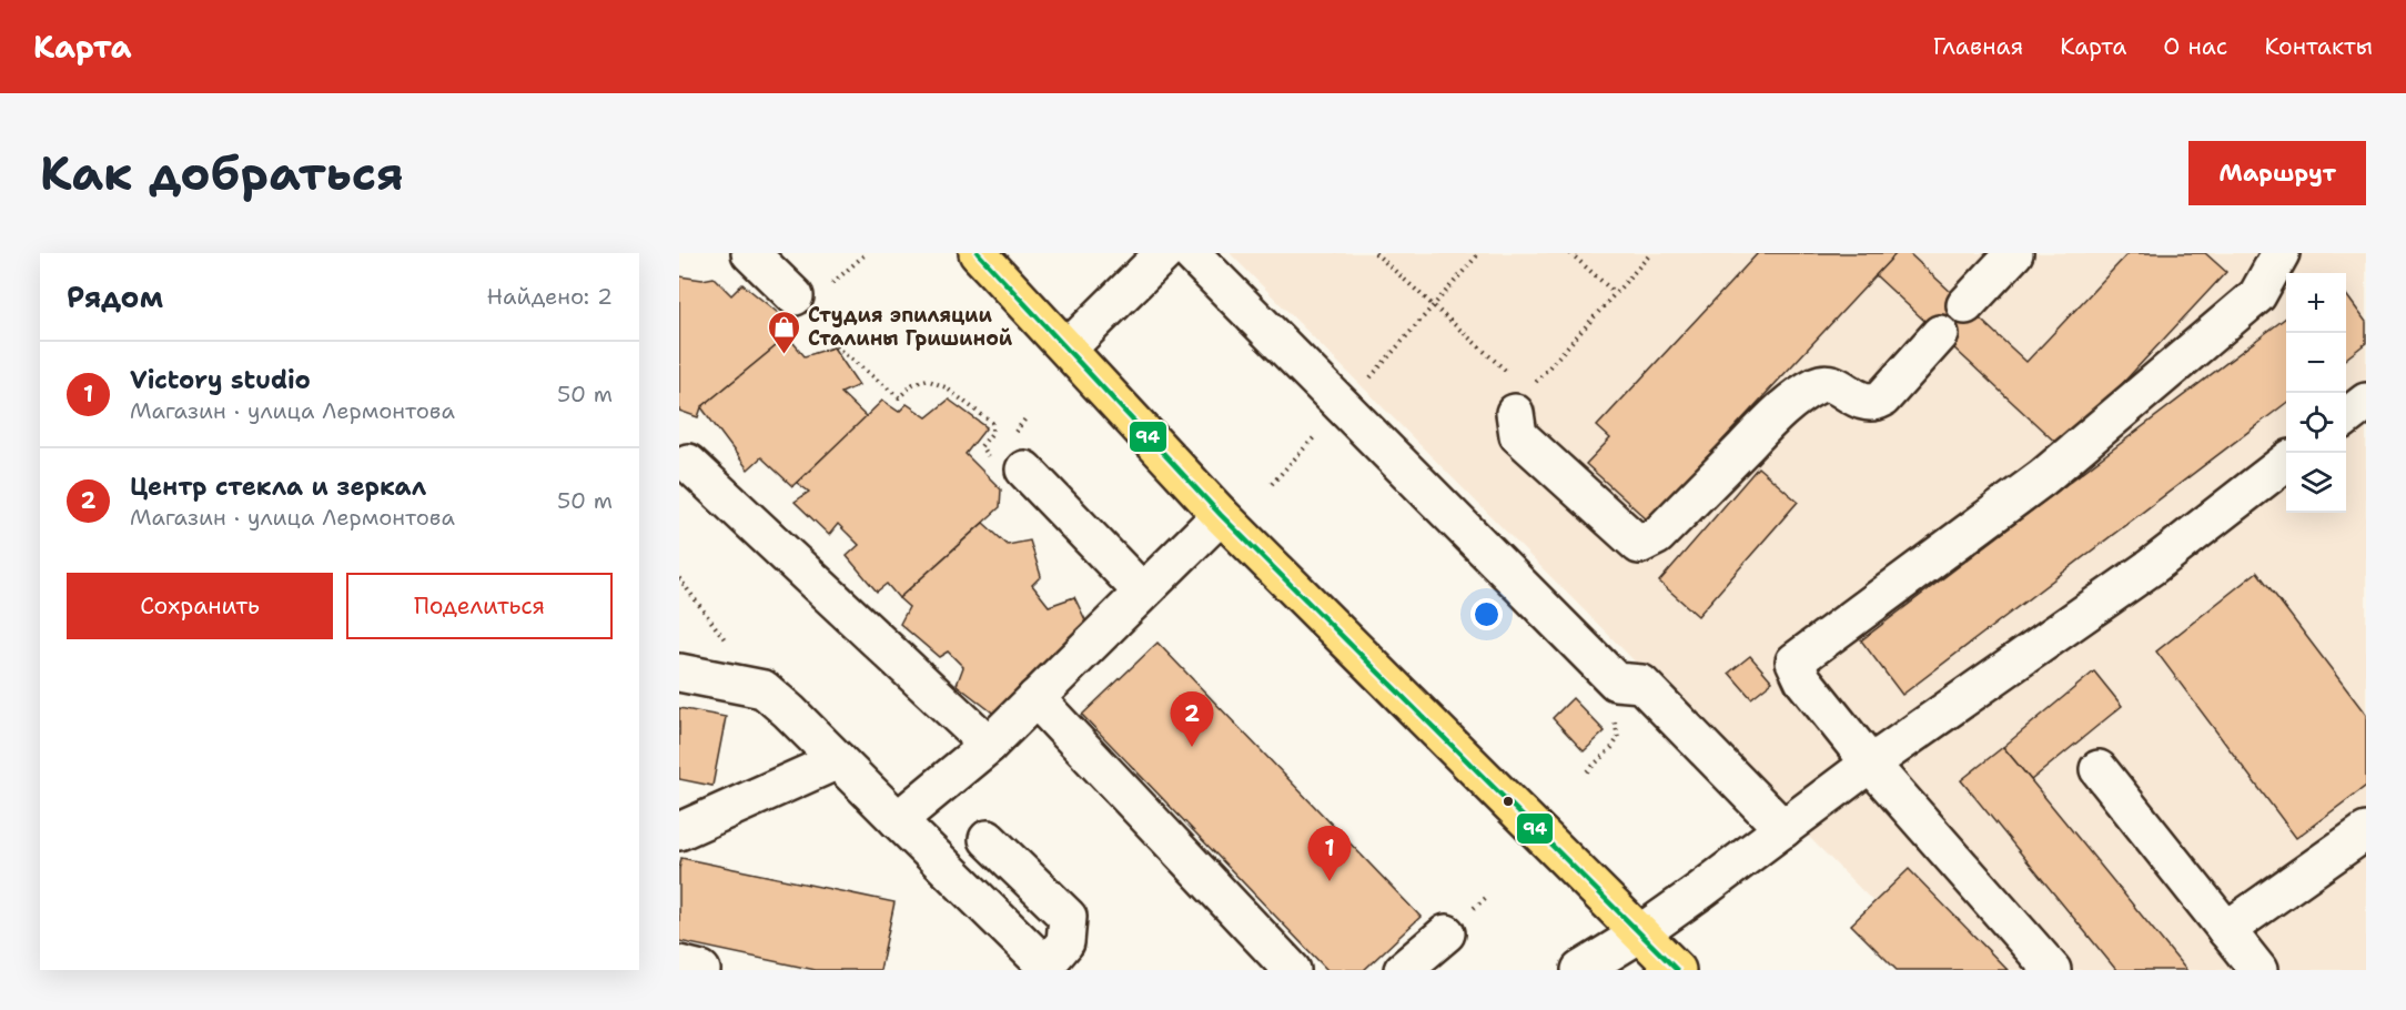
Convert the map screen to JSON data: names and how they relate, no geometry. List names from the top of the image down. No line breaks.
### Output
{"places":{"shop":["Студия эпиляции Сталины Гришиной"]},"lines":["transit line 94"],"page":{"header":"Карта","nav":["Главная","Карта","О нас","Контакты"],"buttons":["Маршрут",["Сохранить","Поделиться"]],"title":"Как добраться","heading":["Рядом","Найдено: 2"],"map_buttons":["+","−"],"list":[{"mark":"1","name":"Victory studio","note":"Магазин · улица Лермонтова","value":"50 m"},{"mark":"2","name":"Центр стекла и зеркал","note":"Магазин · улица Лермонтова","value":"50 m"}],"pins":["2","1"]}}
